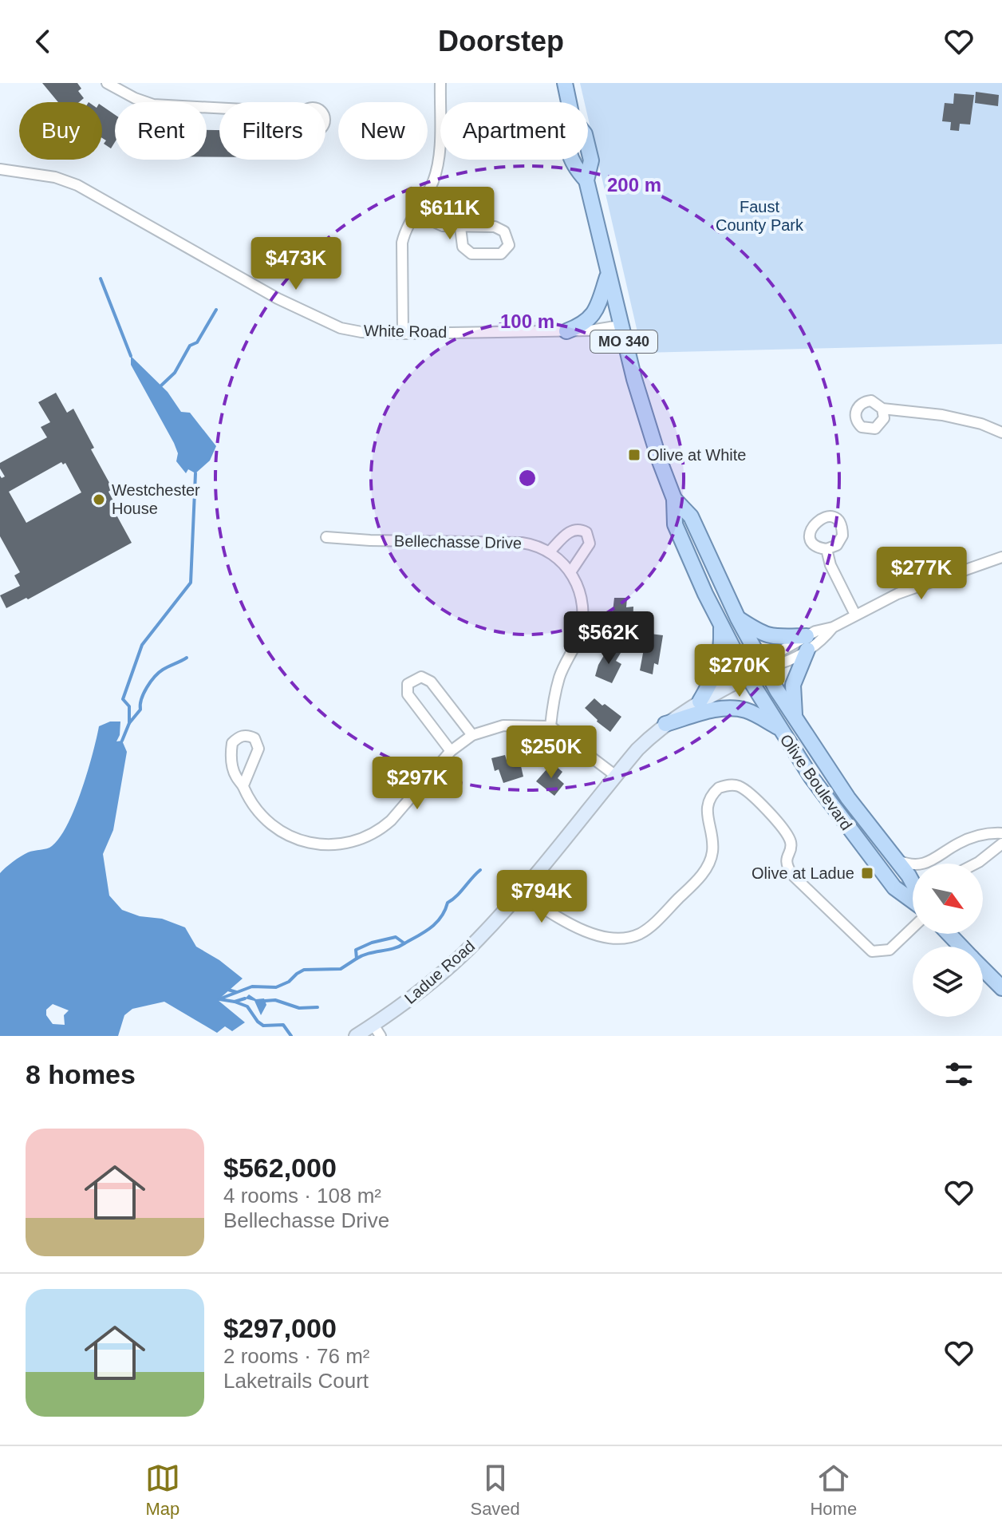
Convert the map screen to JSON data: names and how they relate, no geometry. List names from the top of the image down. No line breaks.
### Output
{"streets":{"main road":["MO 340","Olive Boulevard","Ladue Road"],"street":["White Road","Bellechasse Drive"]},"crossings":[["White Road","Olive Boulevard"],["Olive Boulevard","Ladue Road"]],"parks":["Faust County Park"],"places":{"transit":["Olive at White","Olive at Ladue"],"other":["Westchester House"]},"north":"bottom right","page":{"header":"Doorstep","chip":["Buy","Rent","Filters","New","Apartment"],"price":["$611K","$473K","$277K","$562K","$270K","$250K","$297K","$794K"],"heading":"8 homes","list":[{"name":"$562,000","note":"4 rooms · 108 m² · Bellechasse Drive"},{"name":"$297,000","note":"2 rooms · 76 m² · Laketrails Court"}],"tabs":["Map","Saved","Home"]},"rings":["200 m","100 m"]}
